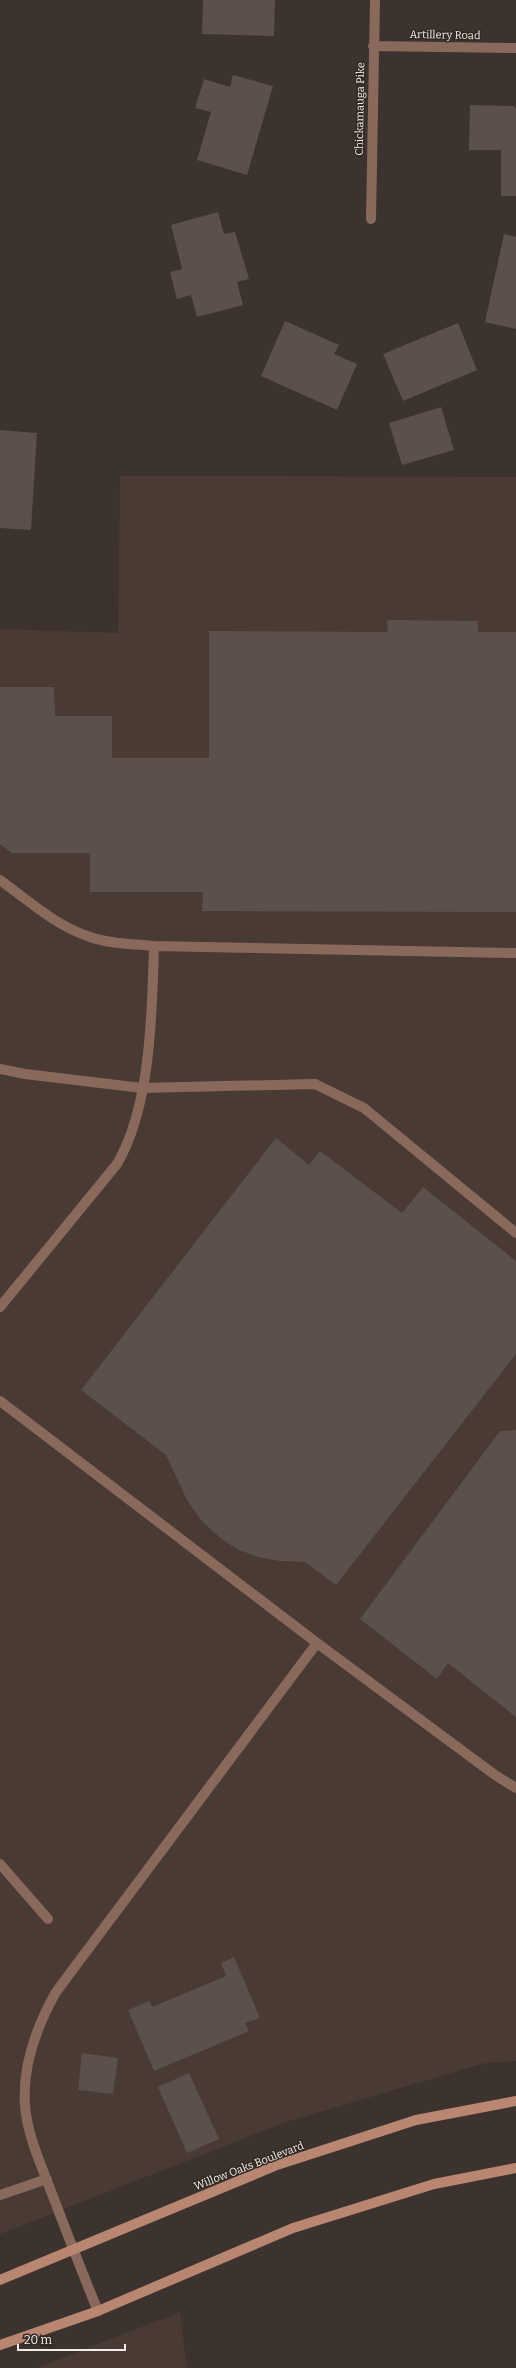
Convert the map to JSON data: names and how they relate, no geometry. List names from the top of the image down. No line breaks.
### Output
{"streets":{"street":["Artillery Road","Chickamauga Pike","Willow Oaks Boulevard"]},"crossings":[["Artillery Road","Chickamauga Pike"]],"scale_bar":"20 m"}
